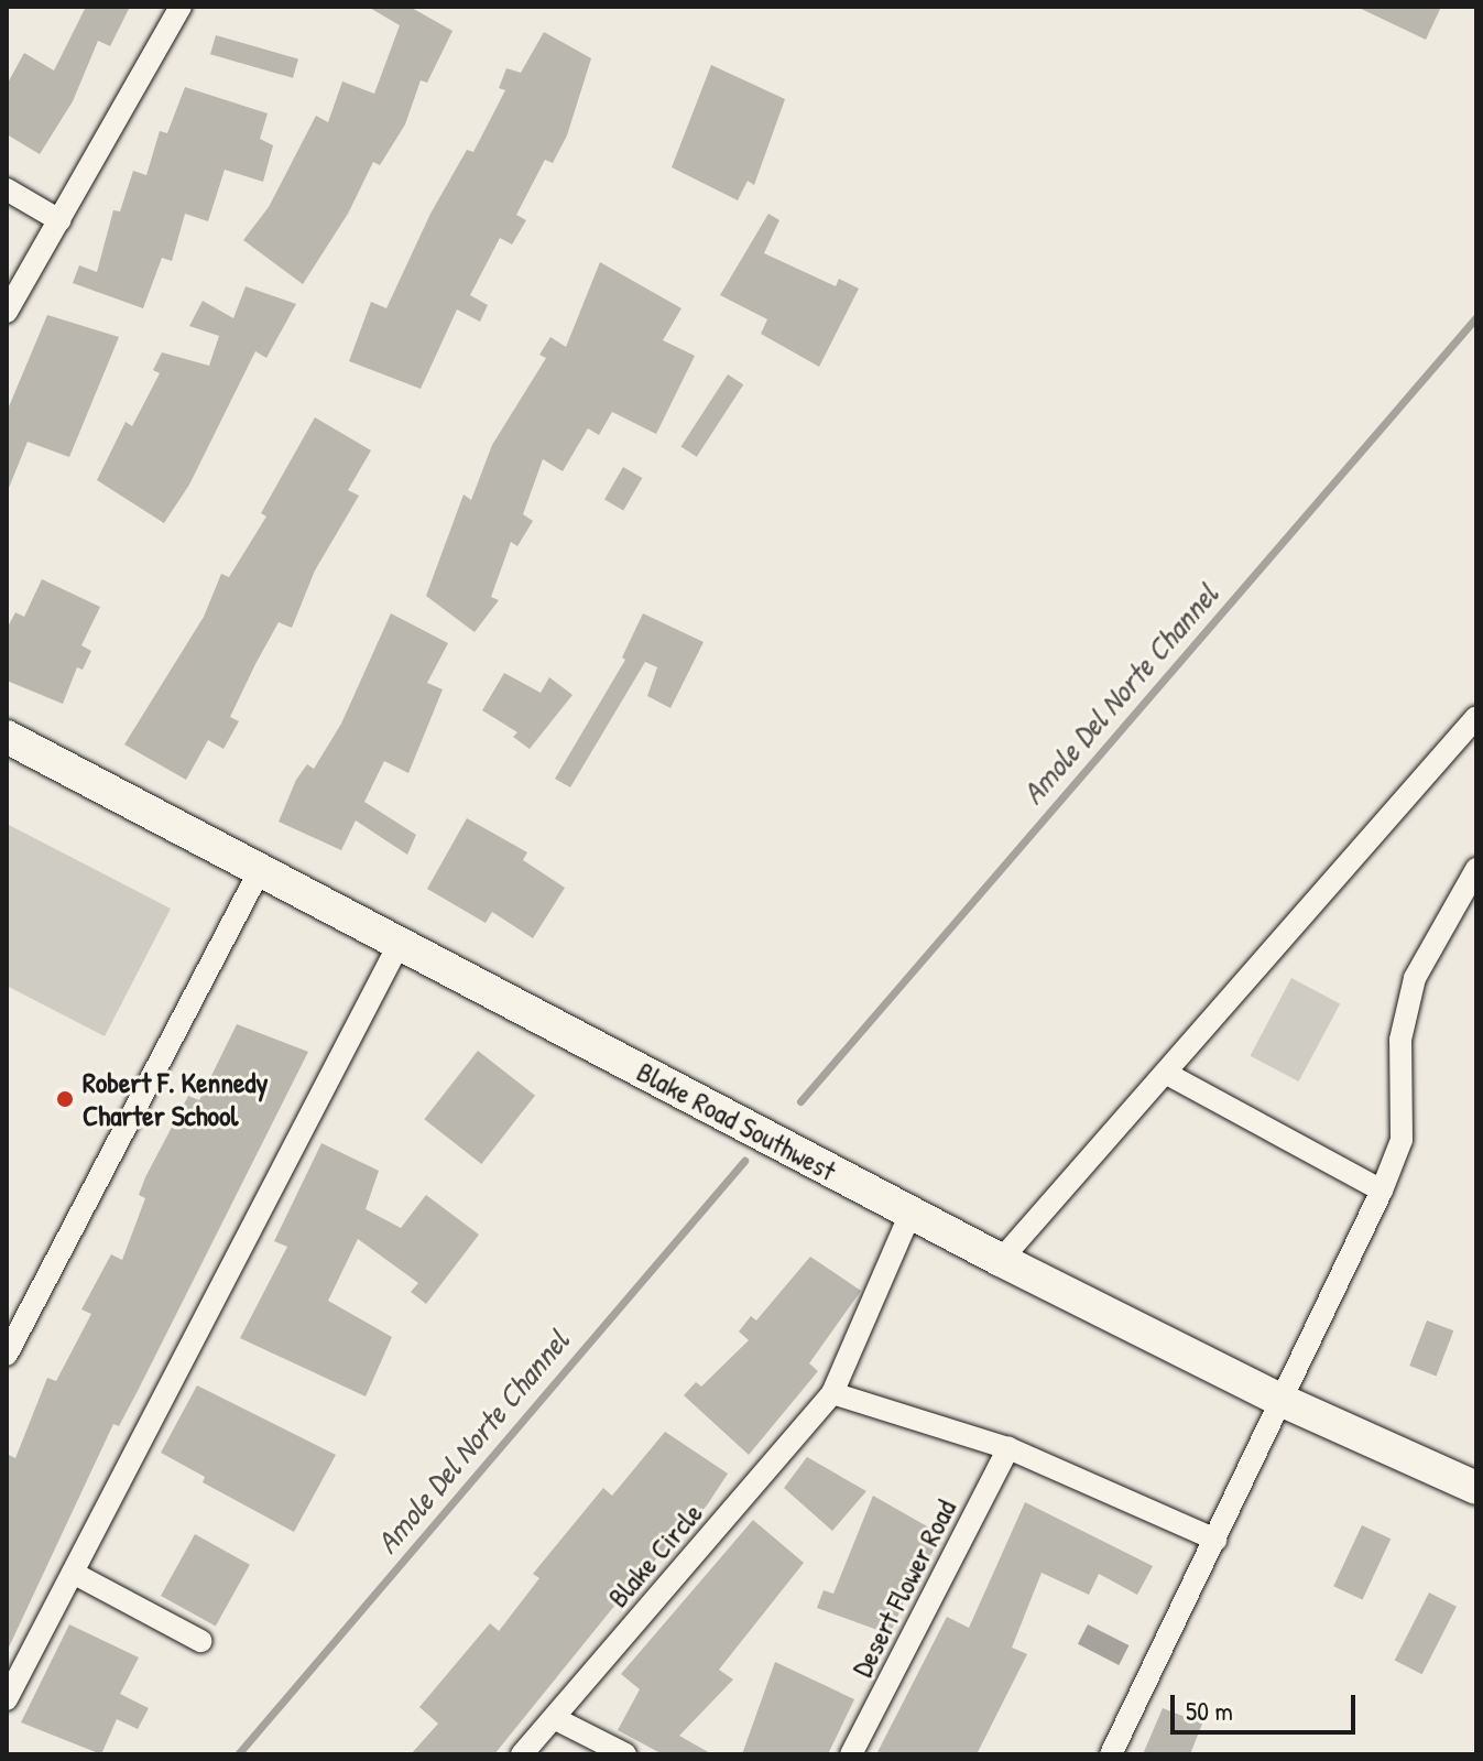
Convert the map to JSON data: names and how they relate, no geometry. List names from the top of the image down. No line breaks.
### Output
{"streets":{"main road":["Blake Road Southwest"],"street":["Blake Circle","Desert Flower Road"]},"crossings":[["Blake Road Southwest","Blake Circle"]],"water":["Amole Del Norte Channel"],"places":["Robert F. Kennedy Charter School"],"scale_bar":"50 m"}
